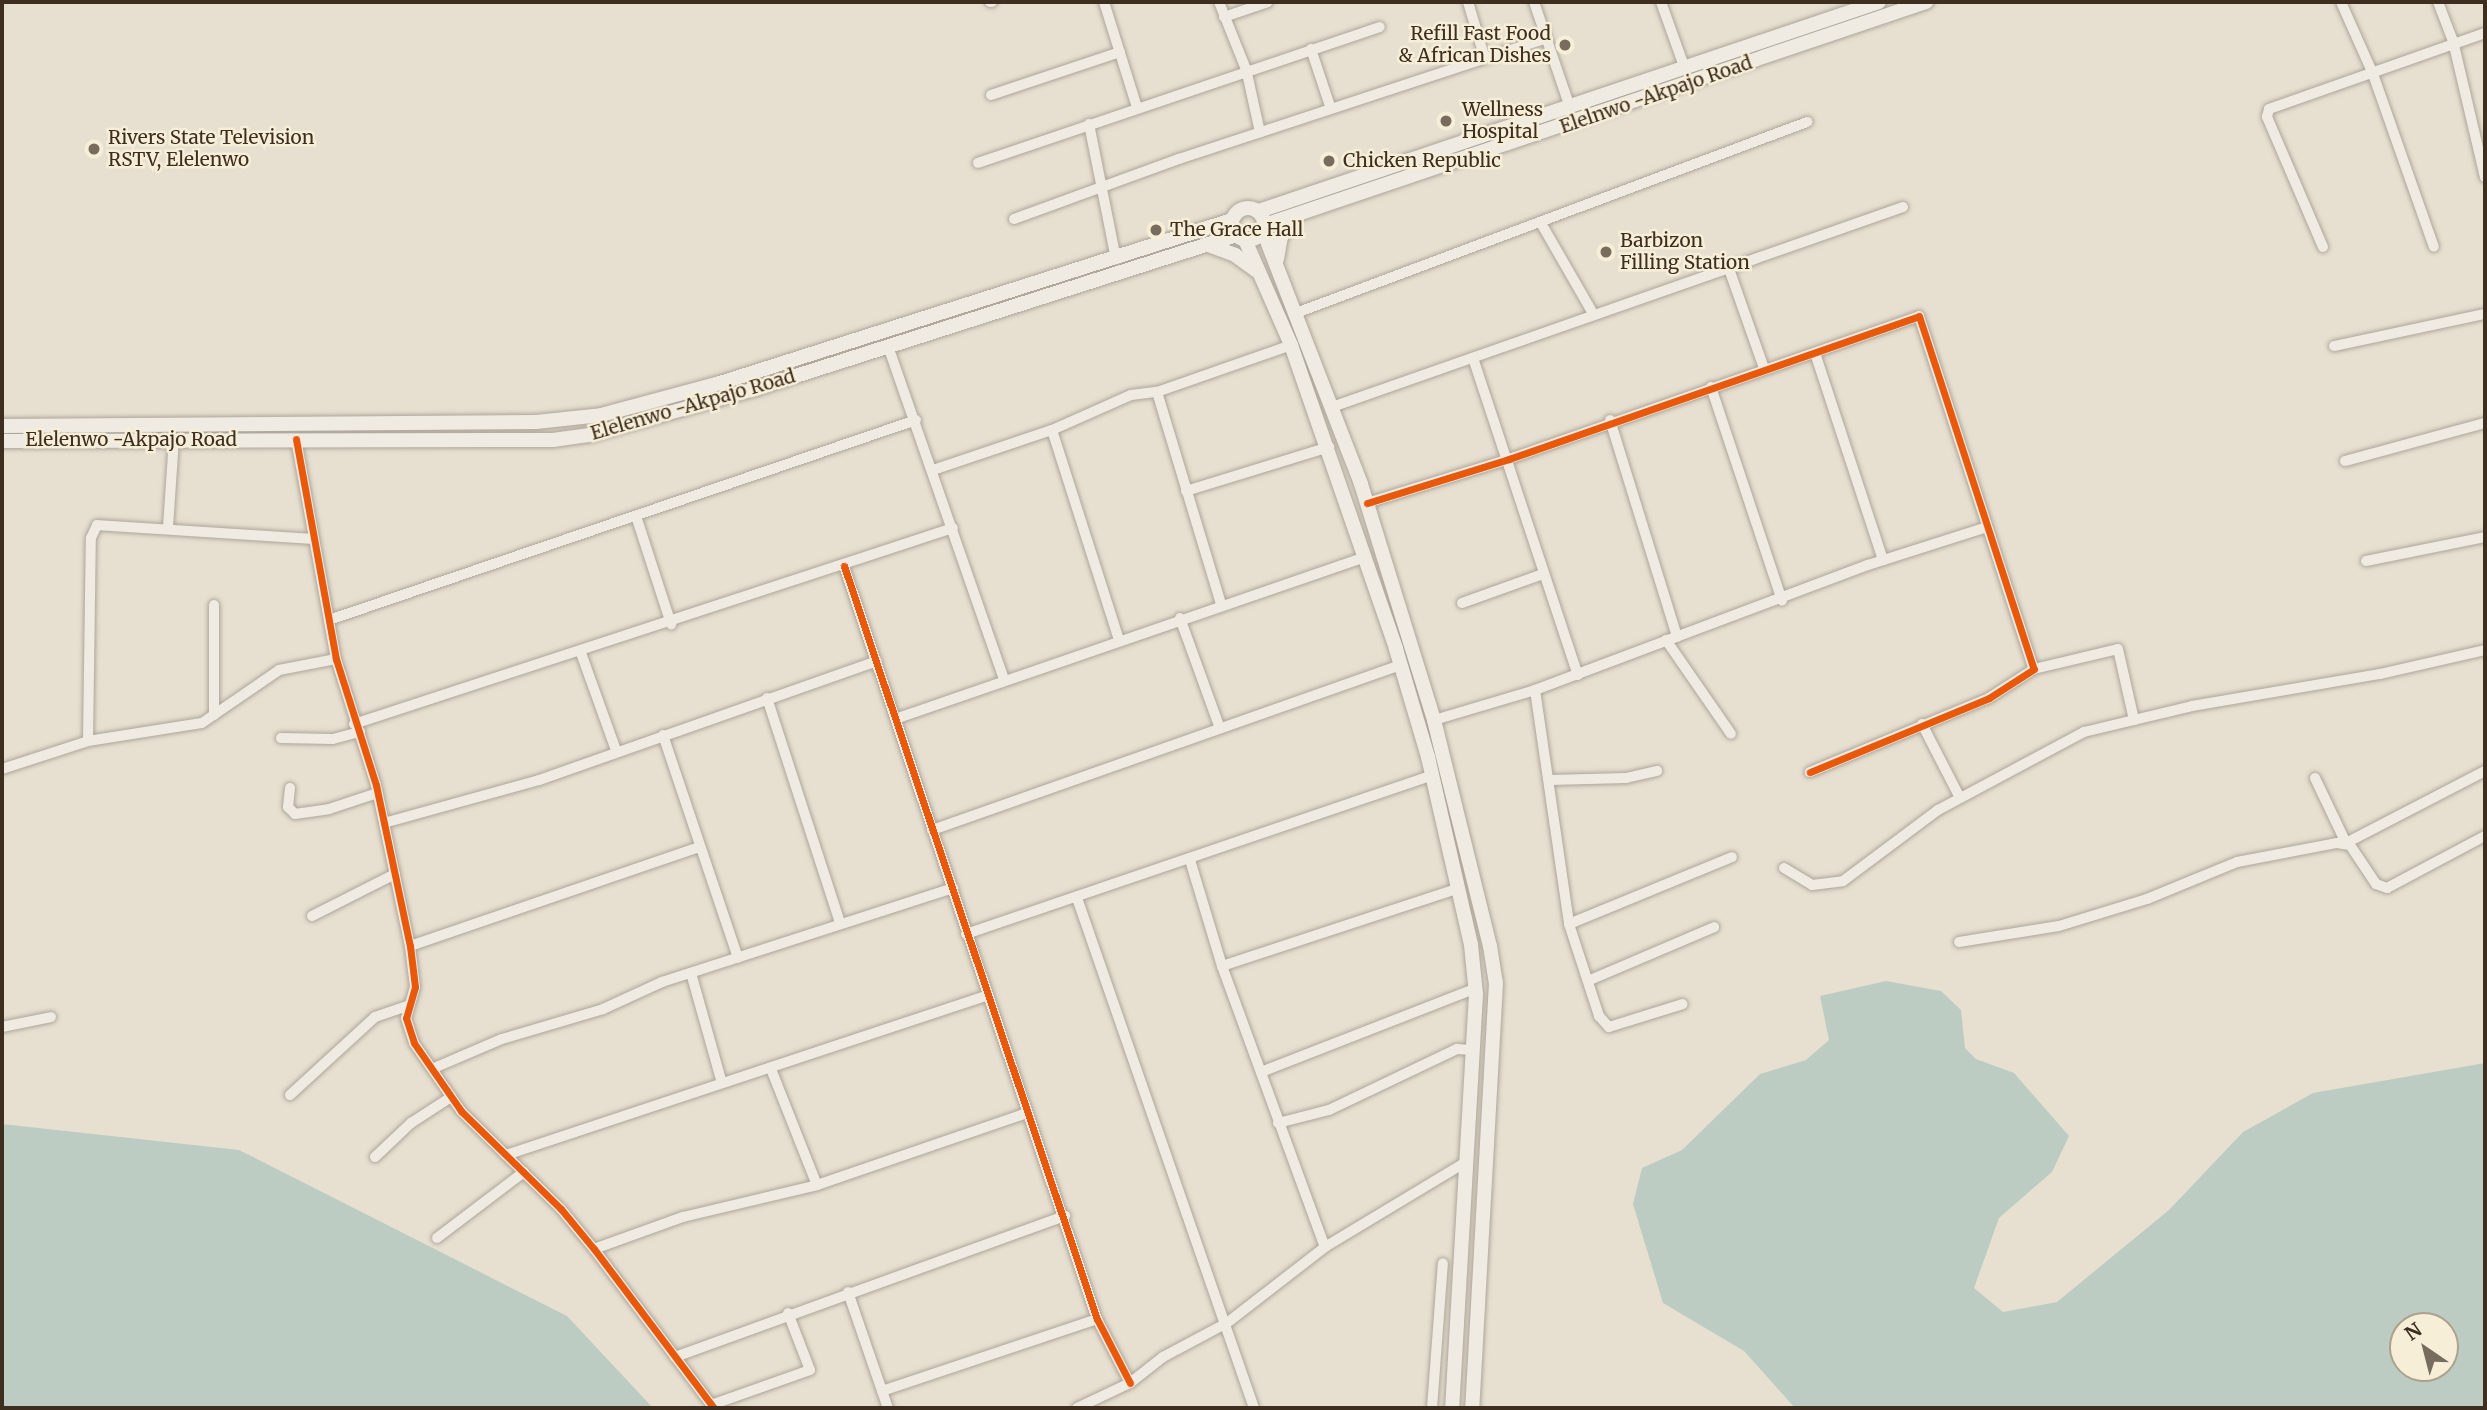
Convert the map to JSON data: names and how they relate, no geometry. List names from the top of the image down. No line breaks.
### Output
{"streets":{"main road":["Elelnwo -Akpajo Road","Elelenwo -Akpajo Road"]},"crossings":[["Elelnwo -Akpajo Road","Elelenwo -Akpajo Road"]],"places":["Refill Fast Food & African Dishes","Wellness Hospital","Rivers State Television RSTV, Elelenwo","Chicken Republic","The Grace Hall","Barbizon Filling Station"],"north":"top left"}
